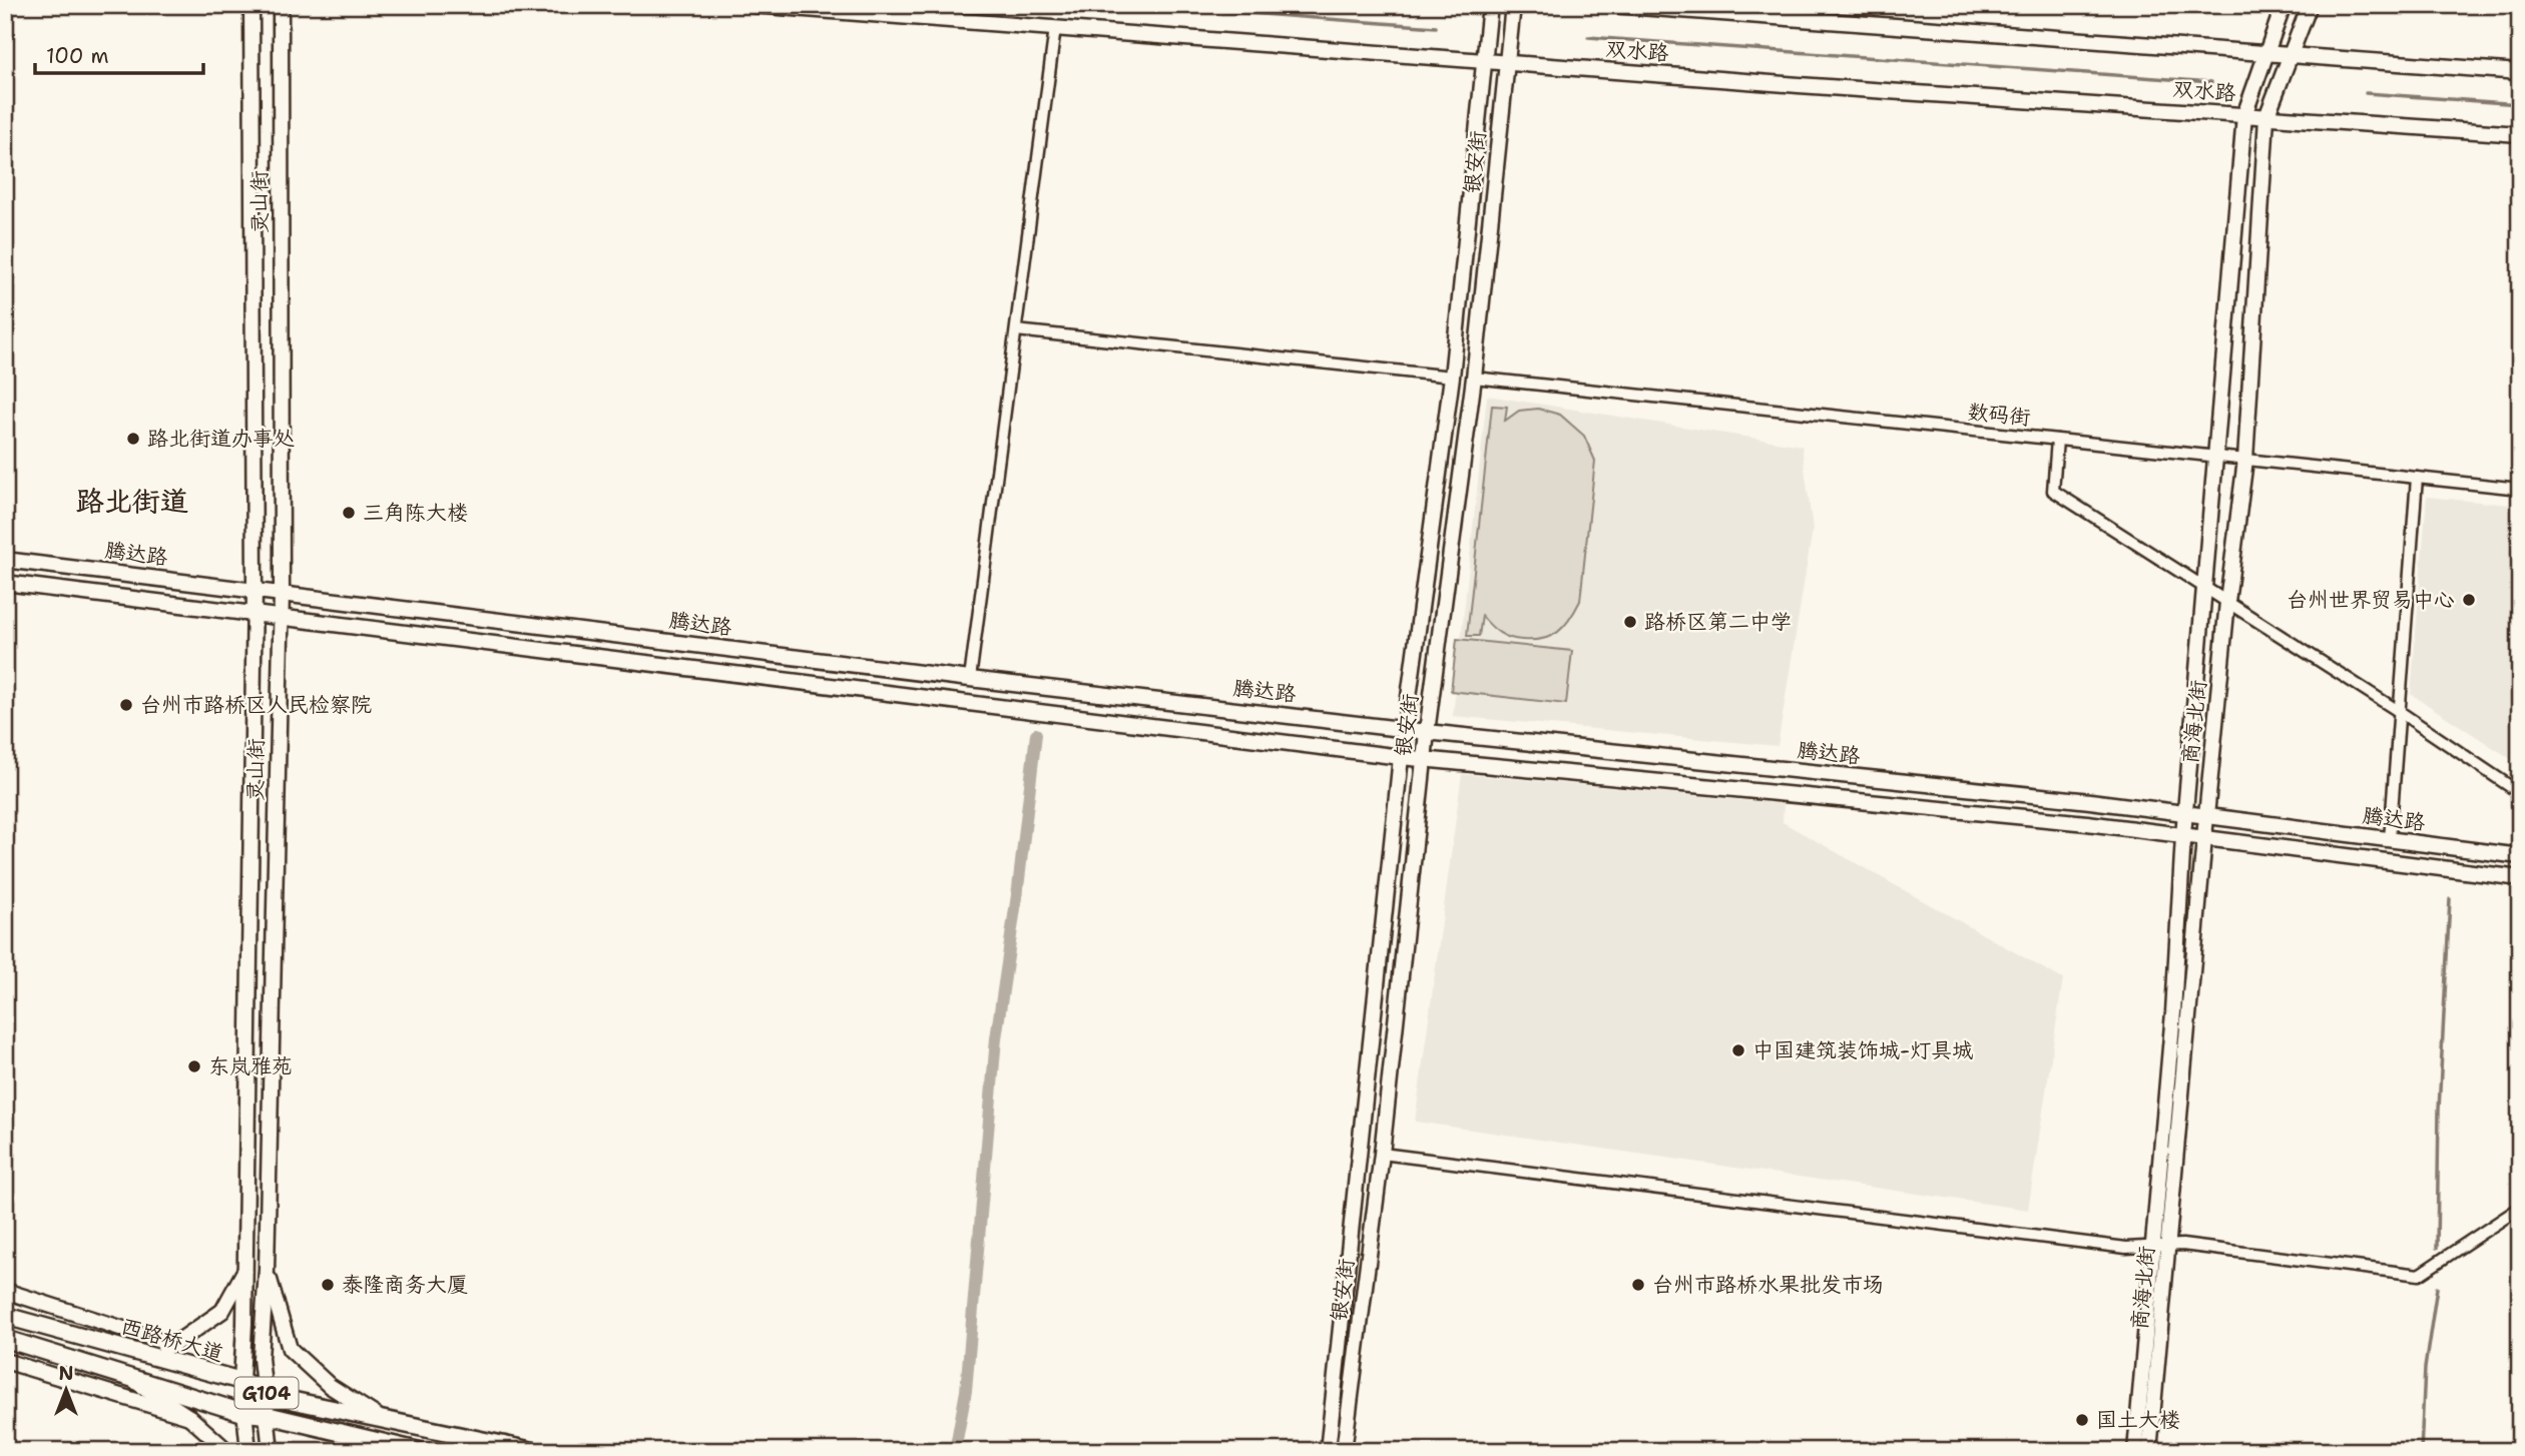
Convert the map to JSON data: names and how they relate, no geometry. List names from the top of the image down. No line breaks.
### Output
{"streets":{"main road":["双水路","银安街","灵山街","腾达路","商海北街","西路桥大道","G104"],"street":["数码街"]},"crossings":[["双水路","银安街"],["双水路","商海北街"],["银安街","数码街"],["银安街","腾达路"],["灵山街","腾达路"],["灵山街","西路桥大道"],["灵山街","G104"],["数码街","商海北街"],["腾达路","商海北街"]],"districts":["路北街道"],"places":["路北街道办事处","三角陈大楼","台州世界贸易中心","路桥区第二中学","台州市路桥区人民检察院","中国建筑装饰城-灯具城","东岚雅苑","泰隆商务大厦","台州市路桥水果批发市场","国土大楼"],"scale_bar":"100 m","north":"top"}
